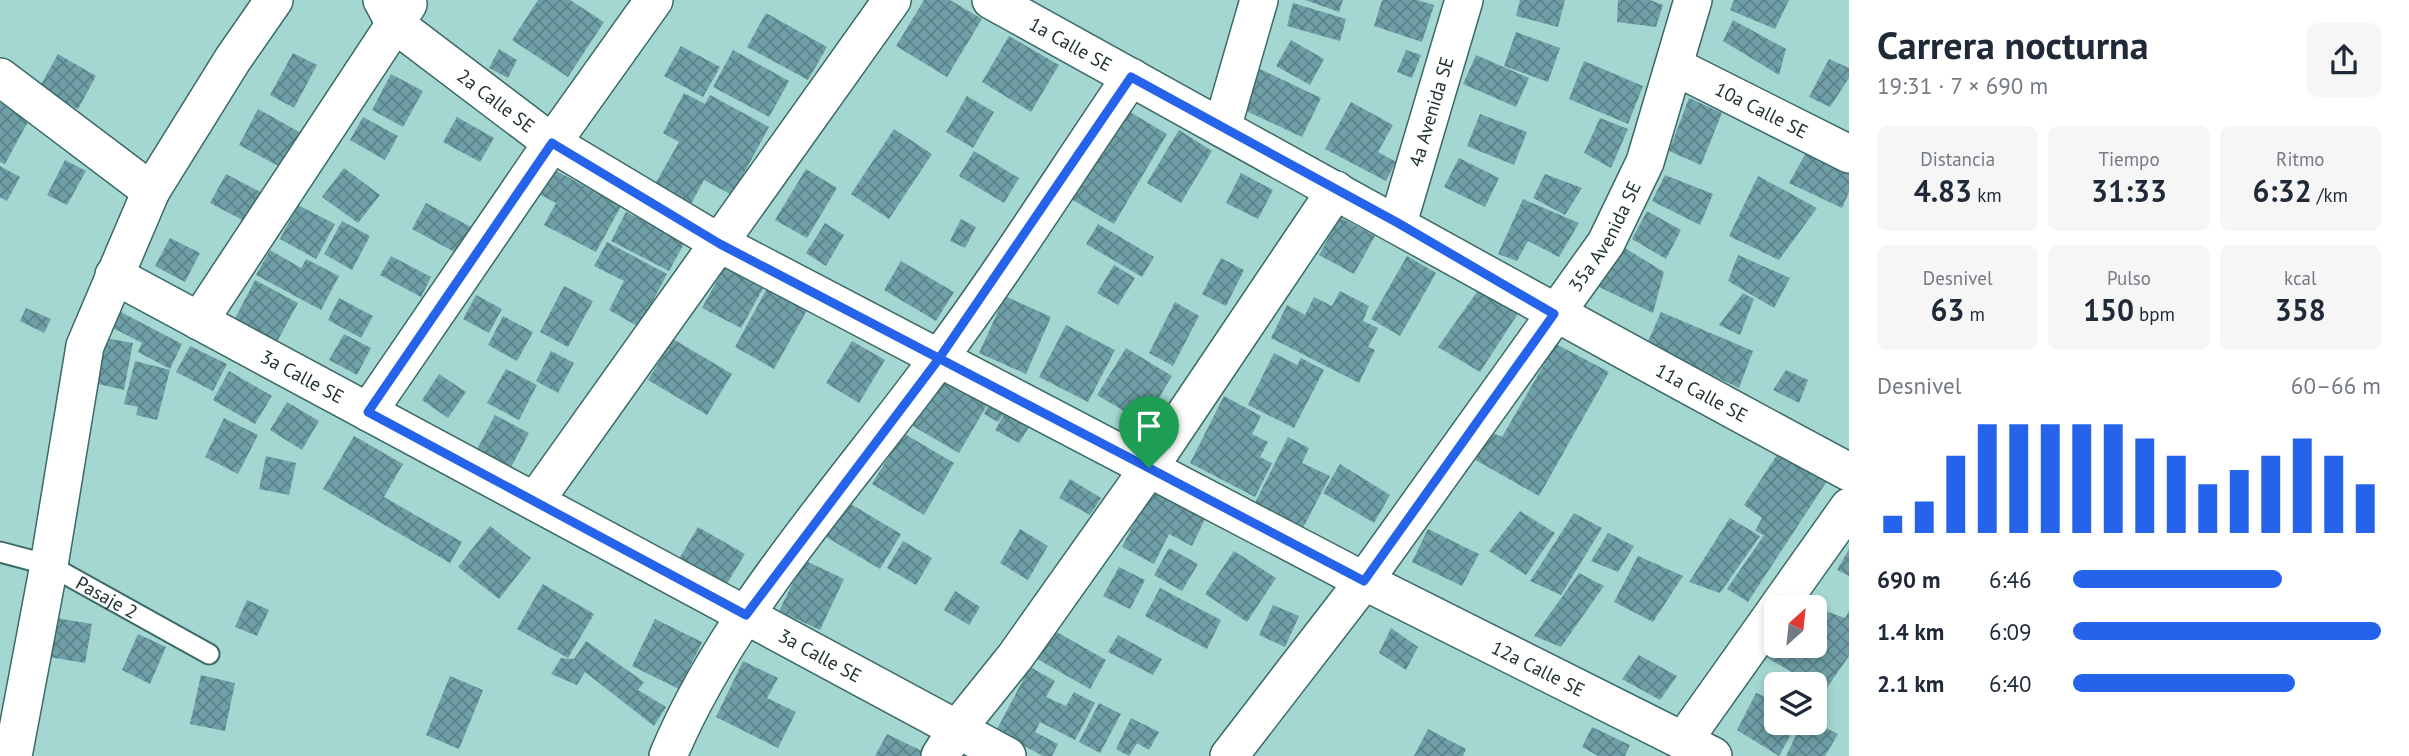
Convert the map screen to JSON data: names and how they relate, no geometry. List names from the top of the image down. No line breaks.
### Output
{"streets":{"street":["1a Calle SE","2a Calle SE","10a Calle SE","4a Avenida SE","35a Avenida SE","3a Calle SE","11a Calle SE","12a Calle SE"],"lane":["Pasaje 2"]},"crossings":[["1a Calle SE","4a Avenida SE"],["1a Calle SE","35a Avenida SE"],["1a Calle SE","11a Calle SE"],["2a Calle SE","35a Avenida SE"],["2a Calle SE","12a Calle SE"],["10a Calle SE","35a Avenida SE"],["35a Avenida SE","11a Calle SE"],["35a Avenida SE","12a Calle SE"]],"north":"top right","page":{"heading":["Carrera nocturna","19:31 · 7 × 690 m"],"stats":[["Distancia","4.83 km"],["Tiempo","31:33"],["Ritmo","6:32 /km"],["Desnivel","63 m"],["Pulso","150 bpm"],["kcal","358"]],"chart":["Desnivel","60–66 m"],"list":[{"name":"690 m","note":"6:46"},{"name":"1.4 km","note":"6:09"},{"name":"2.1 km","note":"6:40"}]}}
